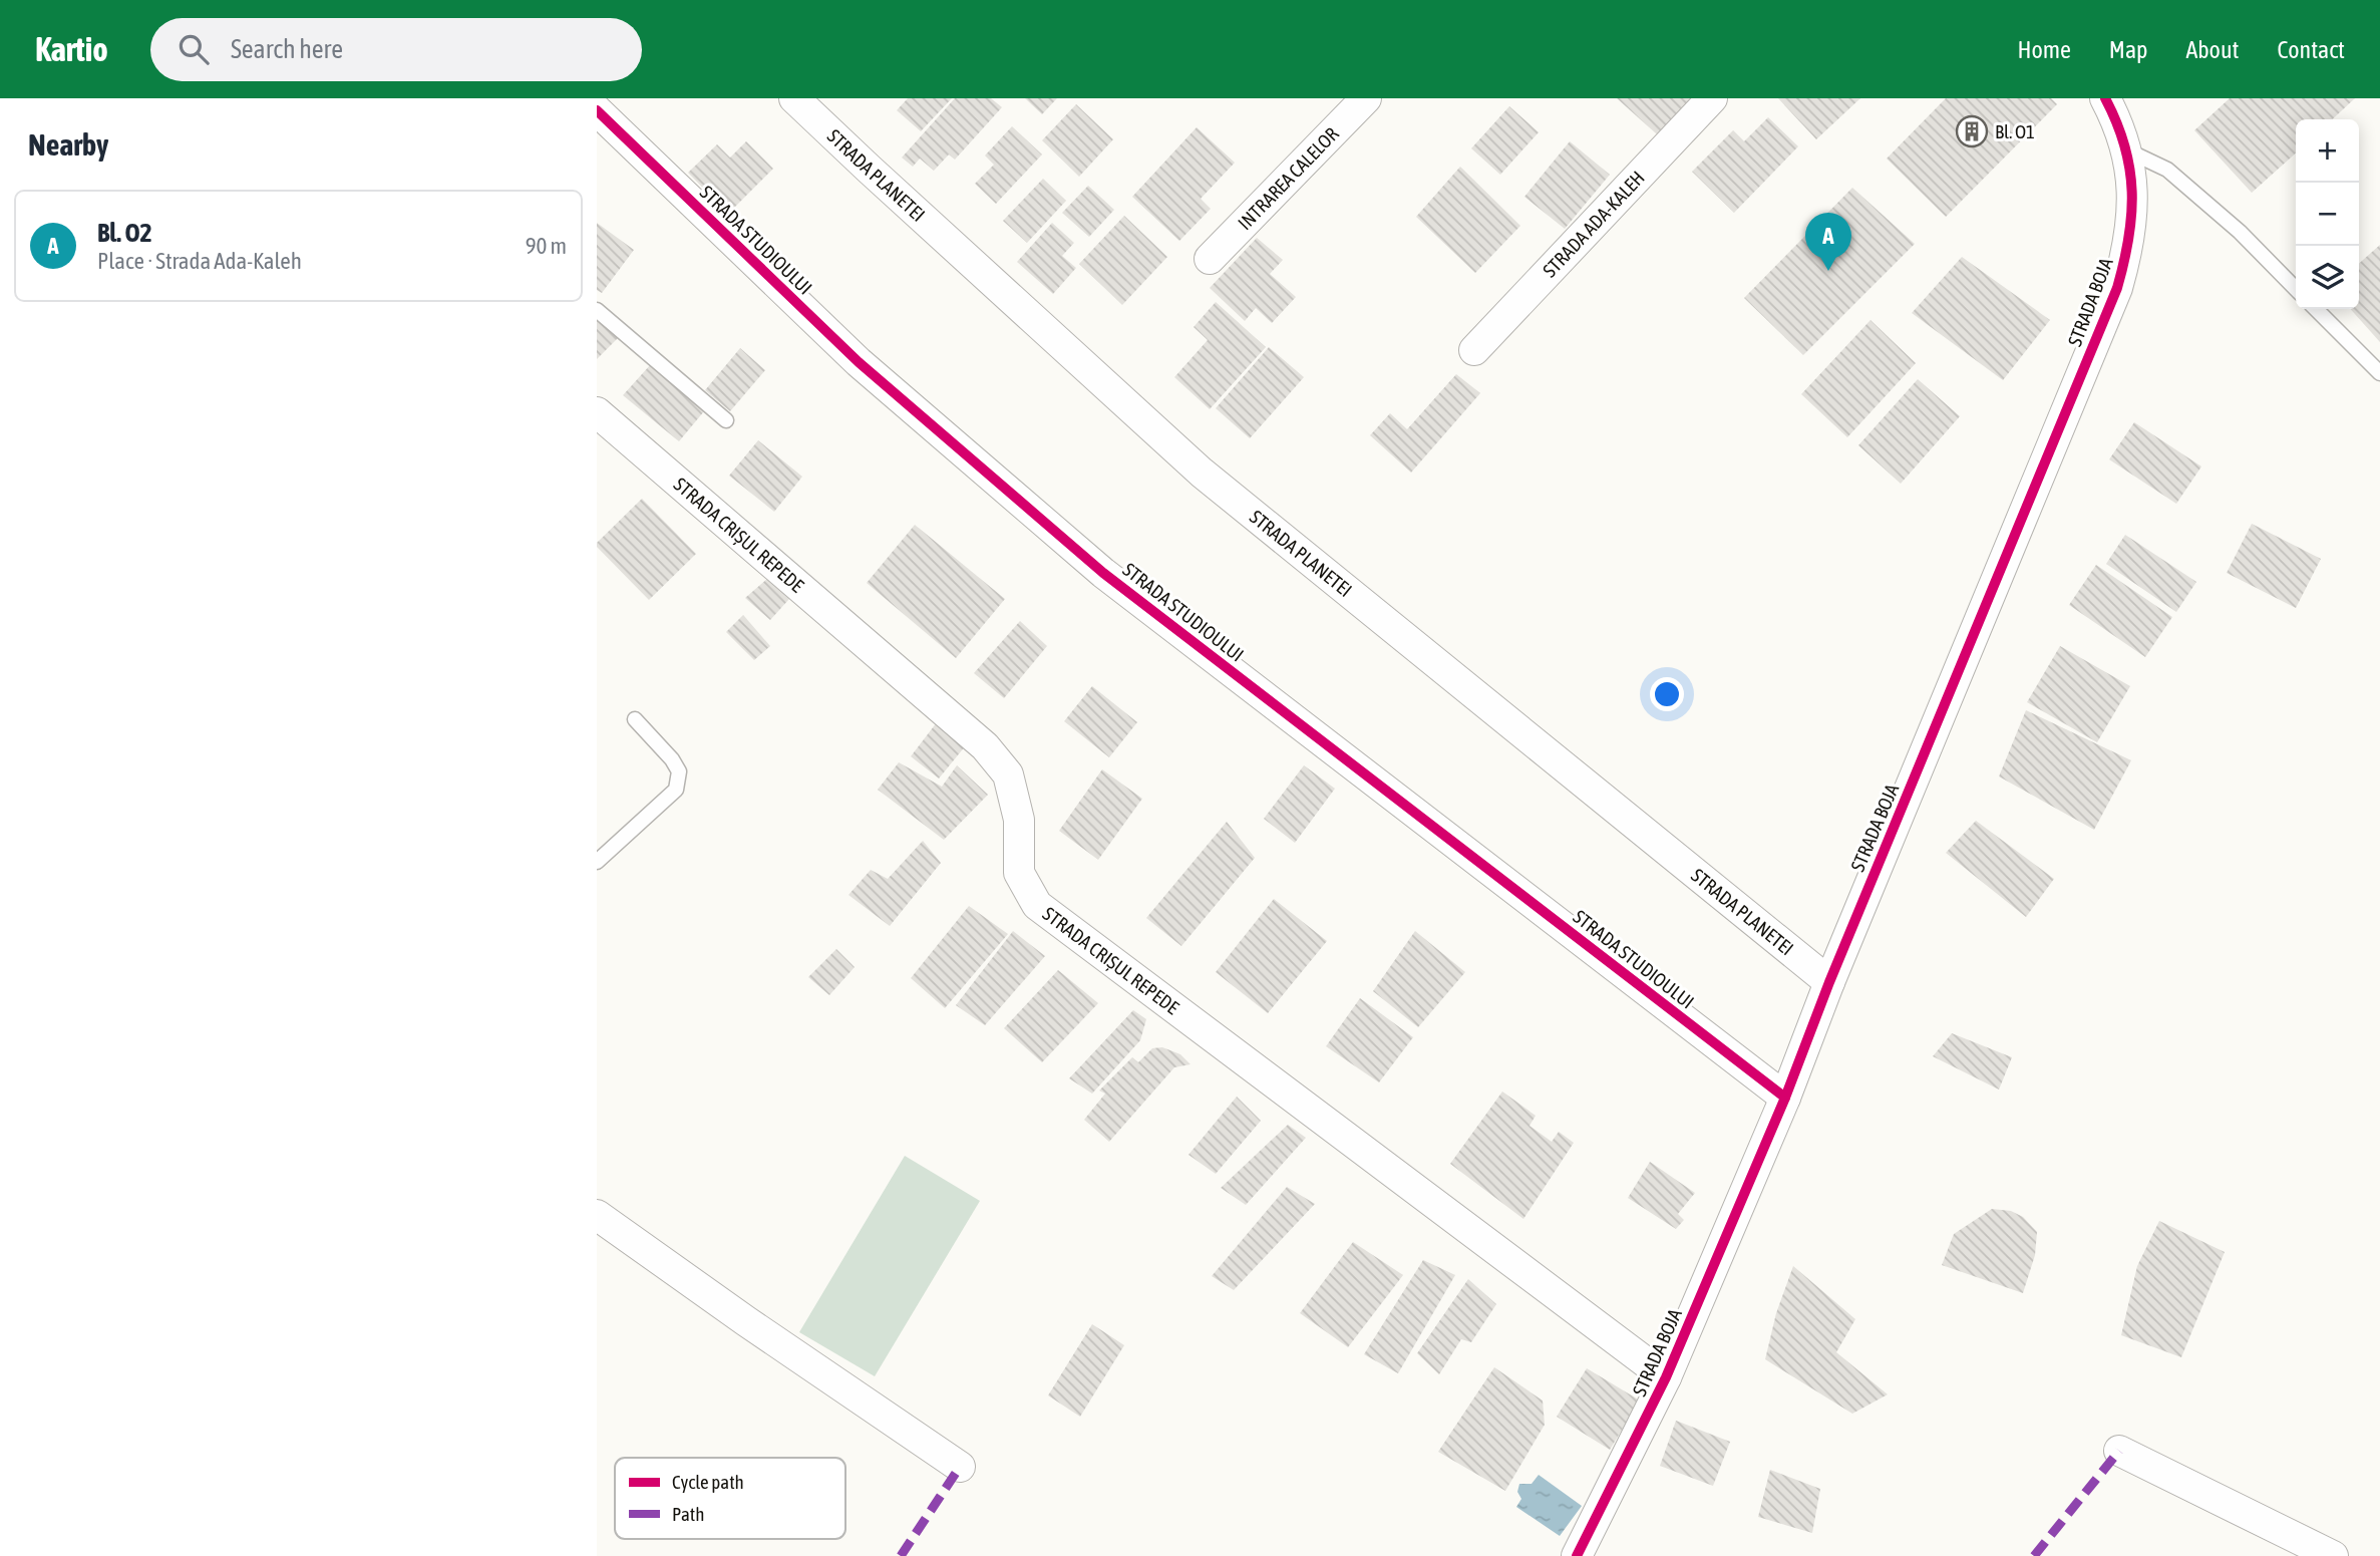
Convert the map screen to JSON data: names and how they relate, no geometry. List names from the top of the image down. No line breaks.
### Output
{"streets":{"street":["STRADA PLANETEI","INTRAREA CALELOR","STRADA ADA-KALEH","STRADA STUDIOULUI","STRADA BOJA","STRADA CRIȘUL REPEDE"]},"crossings":[["STRADA PLANETEI","STRADA BOJA"],["STRADA STUDIOULUI","STRADA BOJA"],["STRADA BOJA","STRADA CRIȘUL REPEDE"]],"places":{"building":["Bl. O1"]},"legend":["Cycle path","Path"],"page":{"header":"Kartio","search":"Search here","nav":["Home","Map","About","Contact"],"heading":"Nearby","map_buttons":["+","−"],"list":[{"mark":"A","name":"Bl. O2","note":"Place · Strada Ada-Kaleh","value":"90 m"}],"pins":"A"}}
